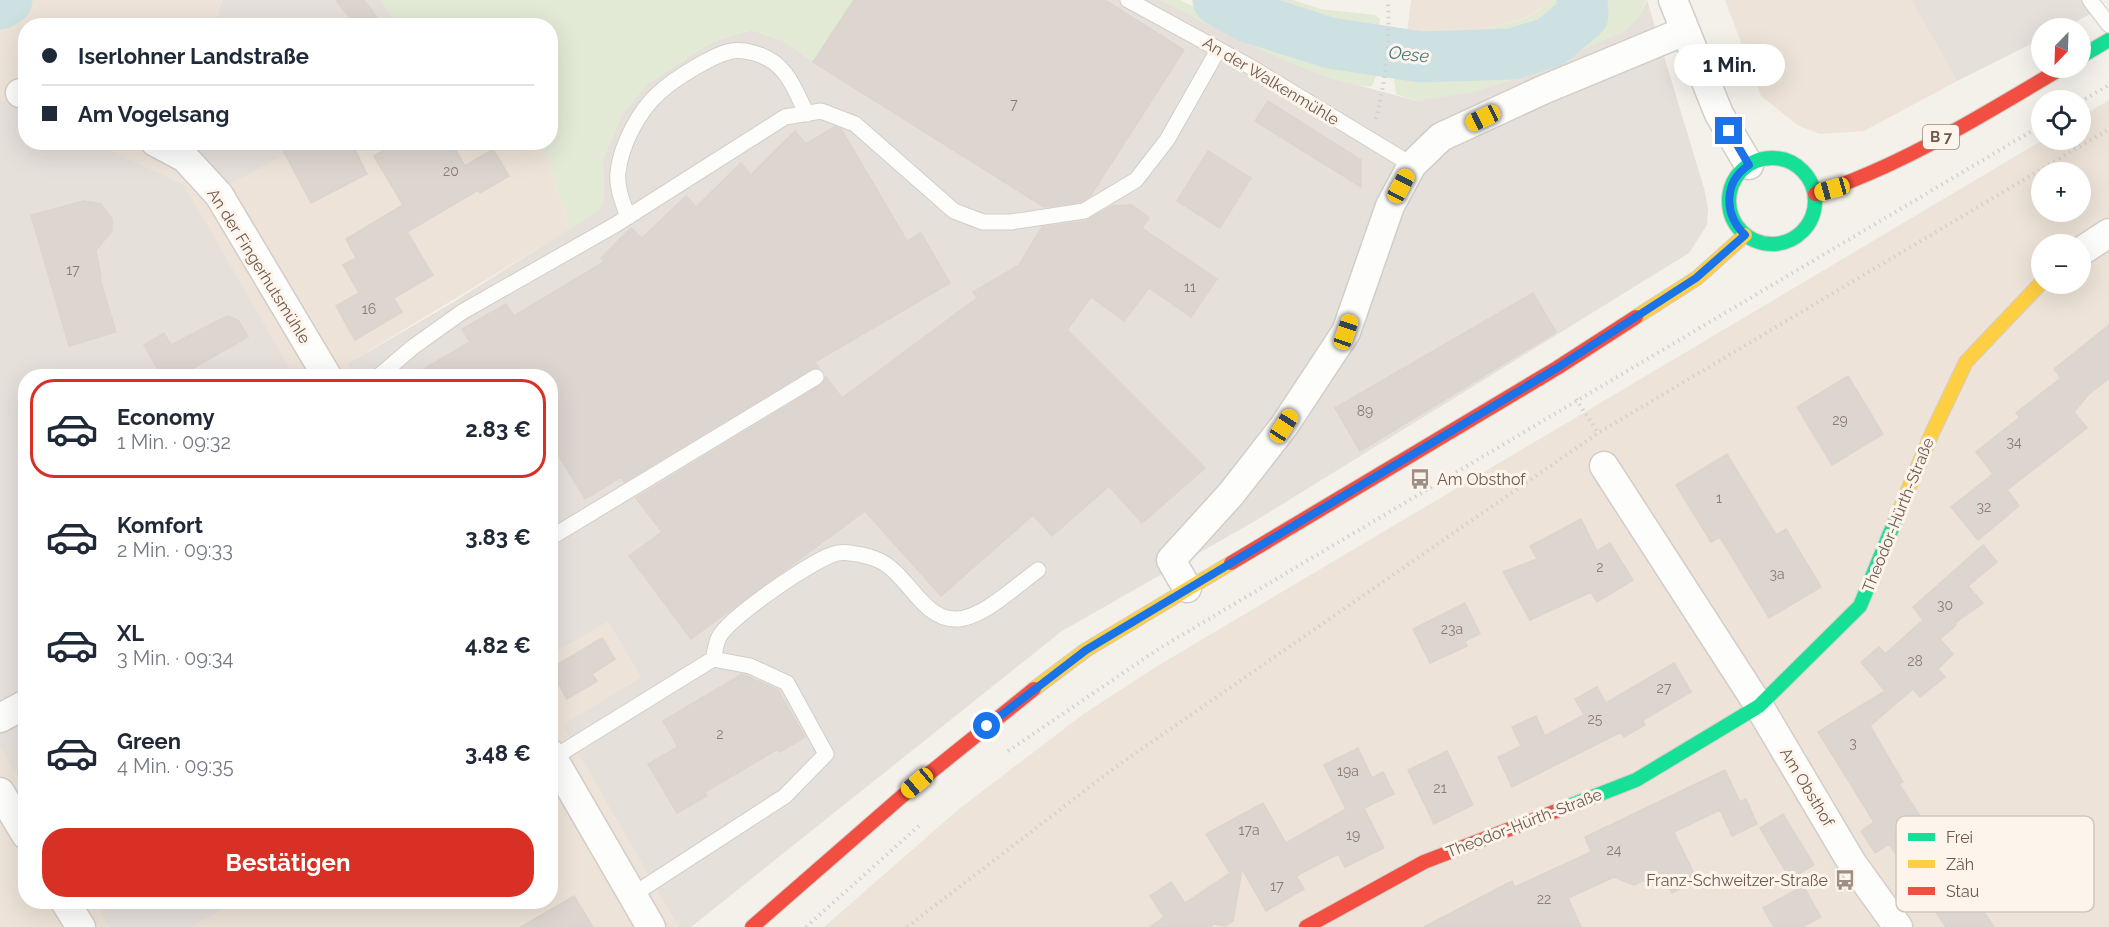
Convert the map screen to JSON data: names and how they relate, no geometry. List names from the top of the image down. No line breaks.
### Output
{"streets":{"main road":["B 7","Theodor-Hürth-Straße"],"street":["An der Fingerhutsmühle","Am Obsthof"],"lane":["An der Walkenmühle"]},"crossings":[["Theodor-Hürth-Straße","Am Obsthof"]],"water":["Oese"],"places":{"bus stop":["Am Obsthof","Franz-Schweitzer-Straße"]},"house_numbers":["7","20","17","11","16","89","29","34","1","32","2","3a","30","23a","28","27","25","2","3","19a","21","17a","19","24","17","22"],"legend":["Frei","Zäh","Stau"],"north":"bottom left","page":{"map_buttons":["+","−"],"banner":["Iserlohner Landstraße","Am Vogelsang"],"bubble":"1 Min.","list":[{"name":"Economy","note":"1 Min. · 09:32","value":"2.83 €"},{"name":"Komfort","note":"2 Min. · 09:33","value":"3.83 €"},{"name":"XL","note":"3 Min. · 09:34","value":"4.82 €"},{"name":"Green","note":"4 Min. · 09:35","value":"3.48 €"}],"buttons":"Bestätigen"}}
